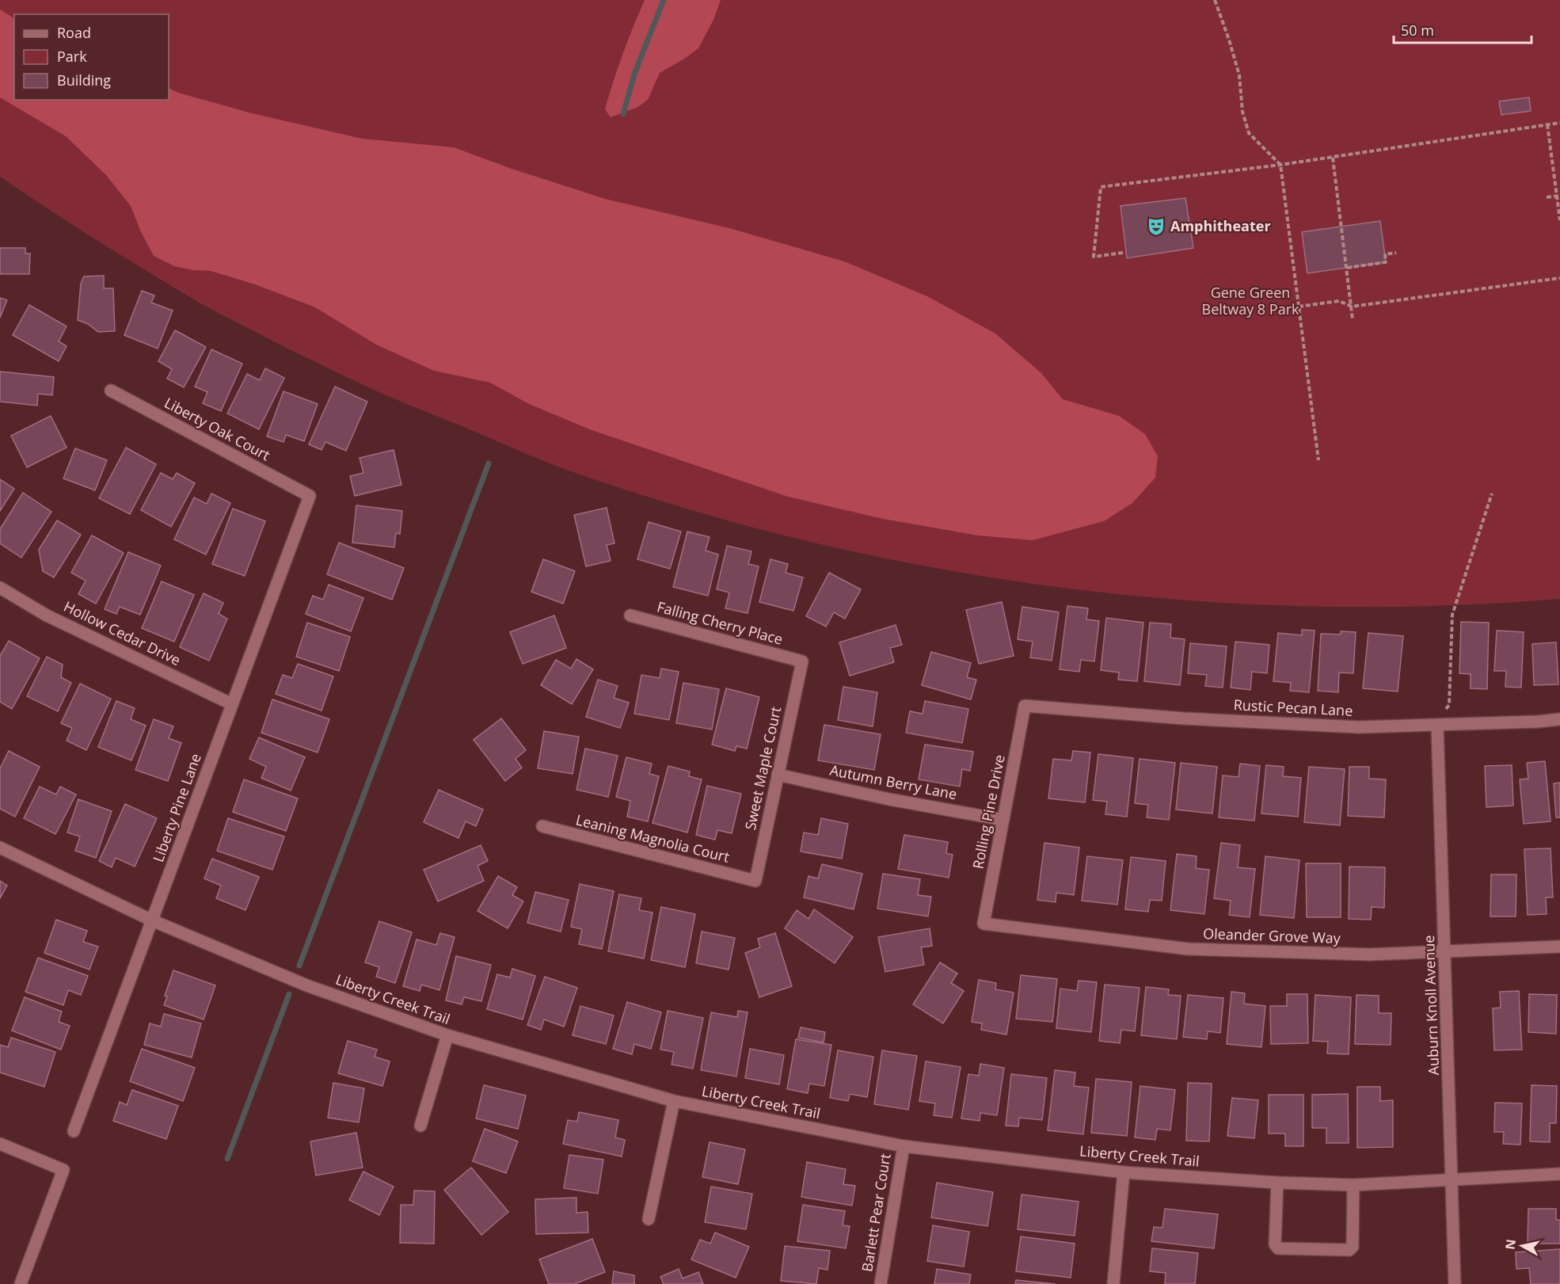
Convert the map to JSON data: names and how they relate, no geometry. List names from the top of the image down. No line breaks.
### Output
{"streets":{"street":["Liberty Oak Court","Falling Cherry Place","Hollow Cedar Drive","Rustic Pecan Lane","Sweet Maple Court","Autumn Berry Lane","Liberty Pine Lane","Rolling Pine Drive","Leaning Magnolia Court","Oleander Grove Way","Liberty Creek Trail","Auburn Knoll Avenue","Barlett Pear Court"]},"crossings":[["Liberty Oak Court","Liberty Pine Lane"],["Falling Cherry Place","Sweet Maple Court"],["Hollow Cedar Drive","Liberty Pine Lane"],["Rustic Pecan Lane","Rolling Pine Drive"],["Rustic Pecan Lane","Auburn Knoll Avenue"],["Sweet Maple Court","Autumn Berry Lane"],["Sweet Maple Court","Leaning Magnolia Court"],["Autumn Berry Lane","Rolling Pine Drive"],["Liberty Pine Lane","Liberty Creek Trail"],["Rolling Pine Drive","Oleander Grove Way"],["Oleander Grove Way","Auburn Knoll Avenue"],["Liberty Creek Trail","Auburn Knoll Avenue"],["Liberty Creek Trail","Barlett Pear Court"]],"parks":["Gene Green Beltway 8 Park"],"places":{"theatre":["Amphitheater"]},"legend":["Road","Park","Building"],"scale_bar":"50 m","north":"left"}
